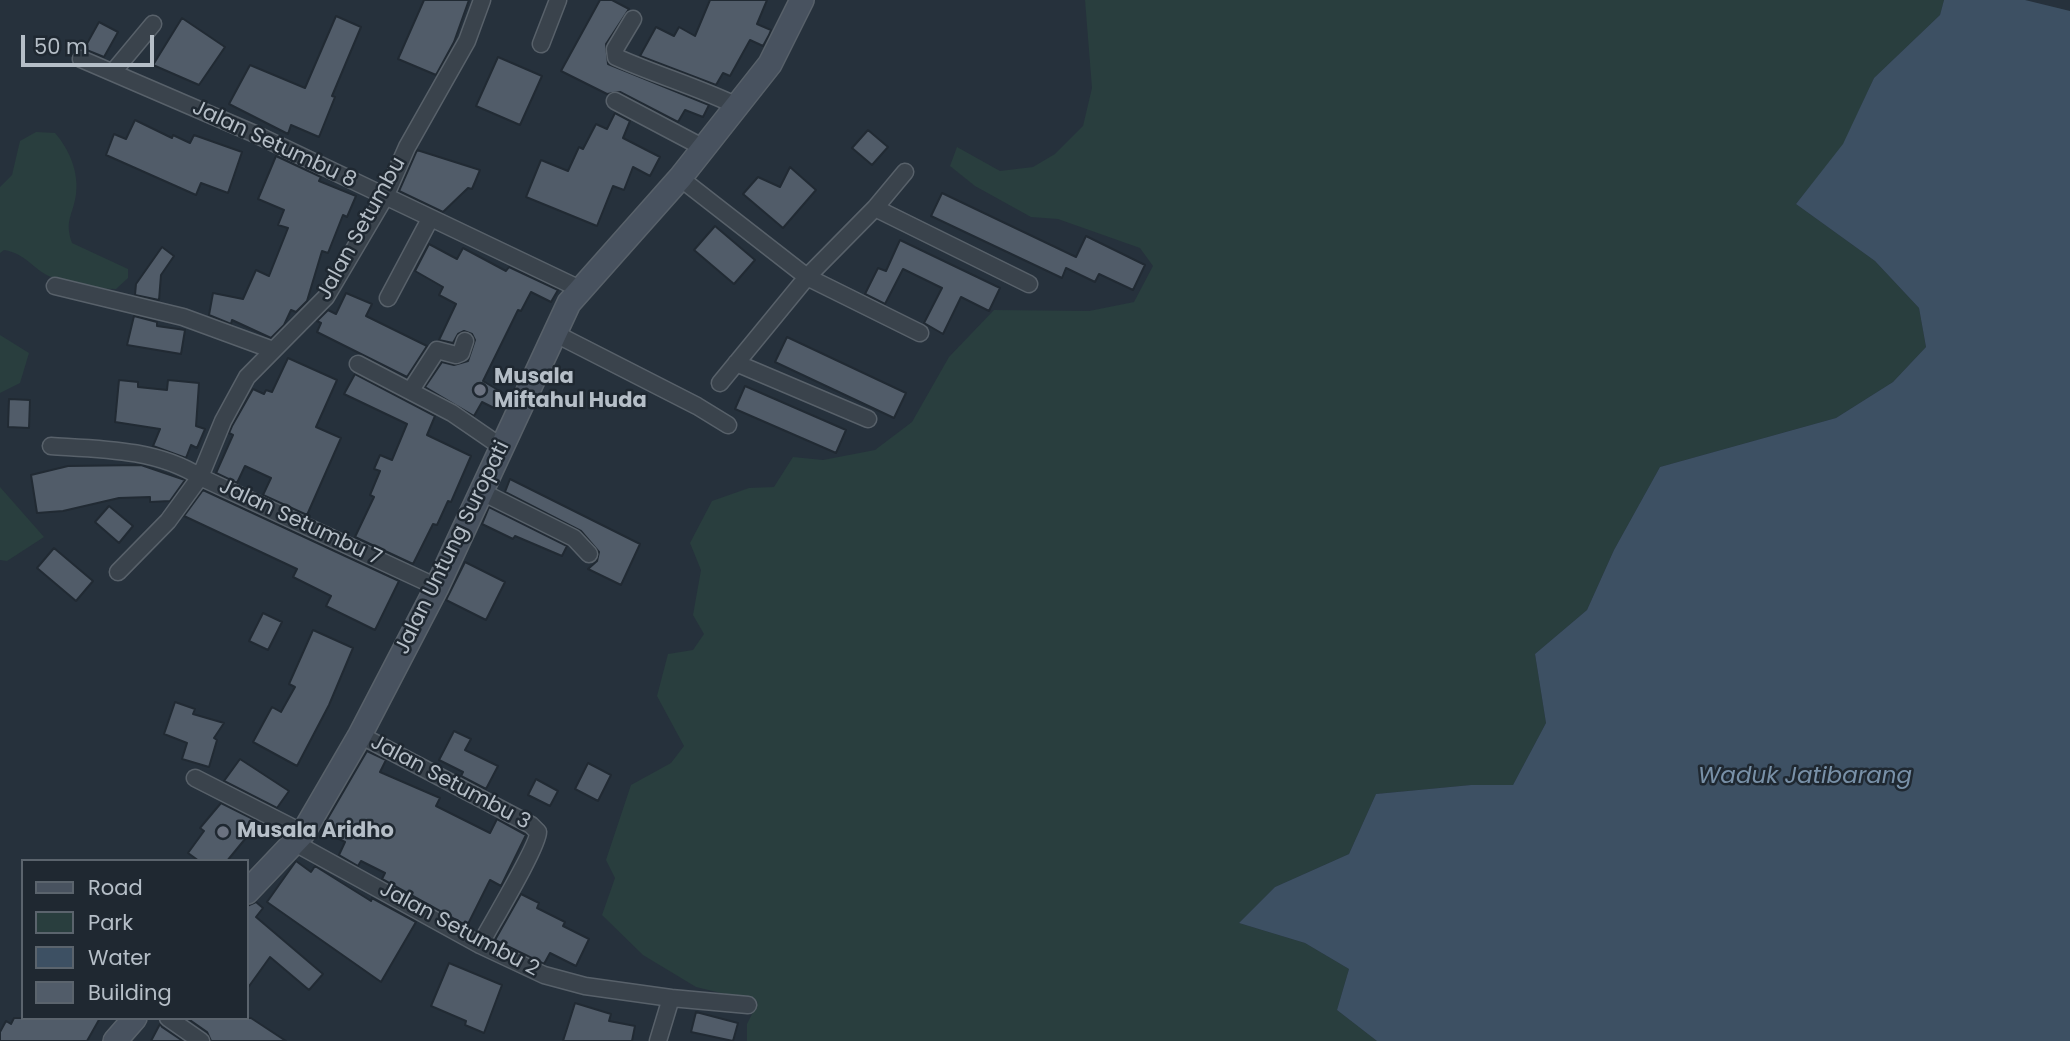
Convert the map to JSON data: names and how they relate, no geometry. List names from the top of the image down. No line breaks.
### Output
{"streets":{"main road":["Jalan Untung Suropati"],"street":["Jalan Setumbu 8","Jalan Setumbu","Jalan Setumbu 7","Jalan Setumbu 3","Jalan Setumbu 2"]},"crossings":[["Jalan Setumbu 8","Jalan Setumbu"],["Jalan Setumbu 8","Jalan Untung Suropati"],["Jalan Setumbu","Jalan Setumbu 7"],["Jalan Setumbu 7","Jalan Untung Suropati"],["Jalan Untung Suropati","Jalan Setumbu 3"],["Jalan Untung Suropati","Jalan Setumbu 2"],["Jalan Setumbu 3","Jalan Setumbu 2"]],"water":["Waduk Jatibarang"],"places":["Musala Miftahul Huda","Musala Aridho"],"legend":["Road","Park","Water","Building"],"scale_bar":"50 m"}
